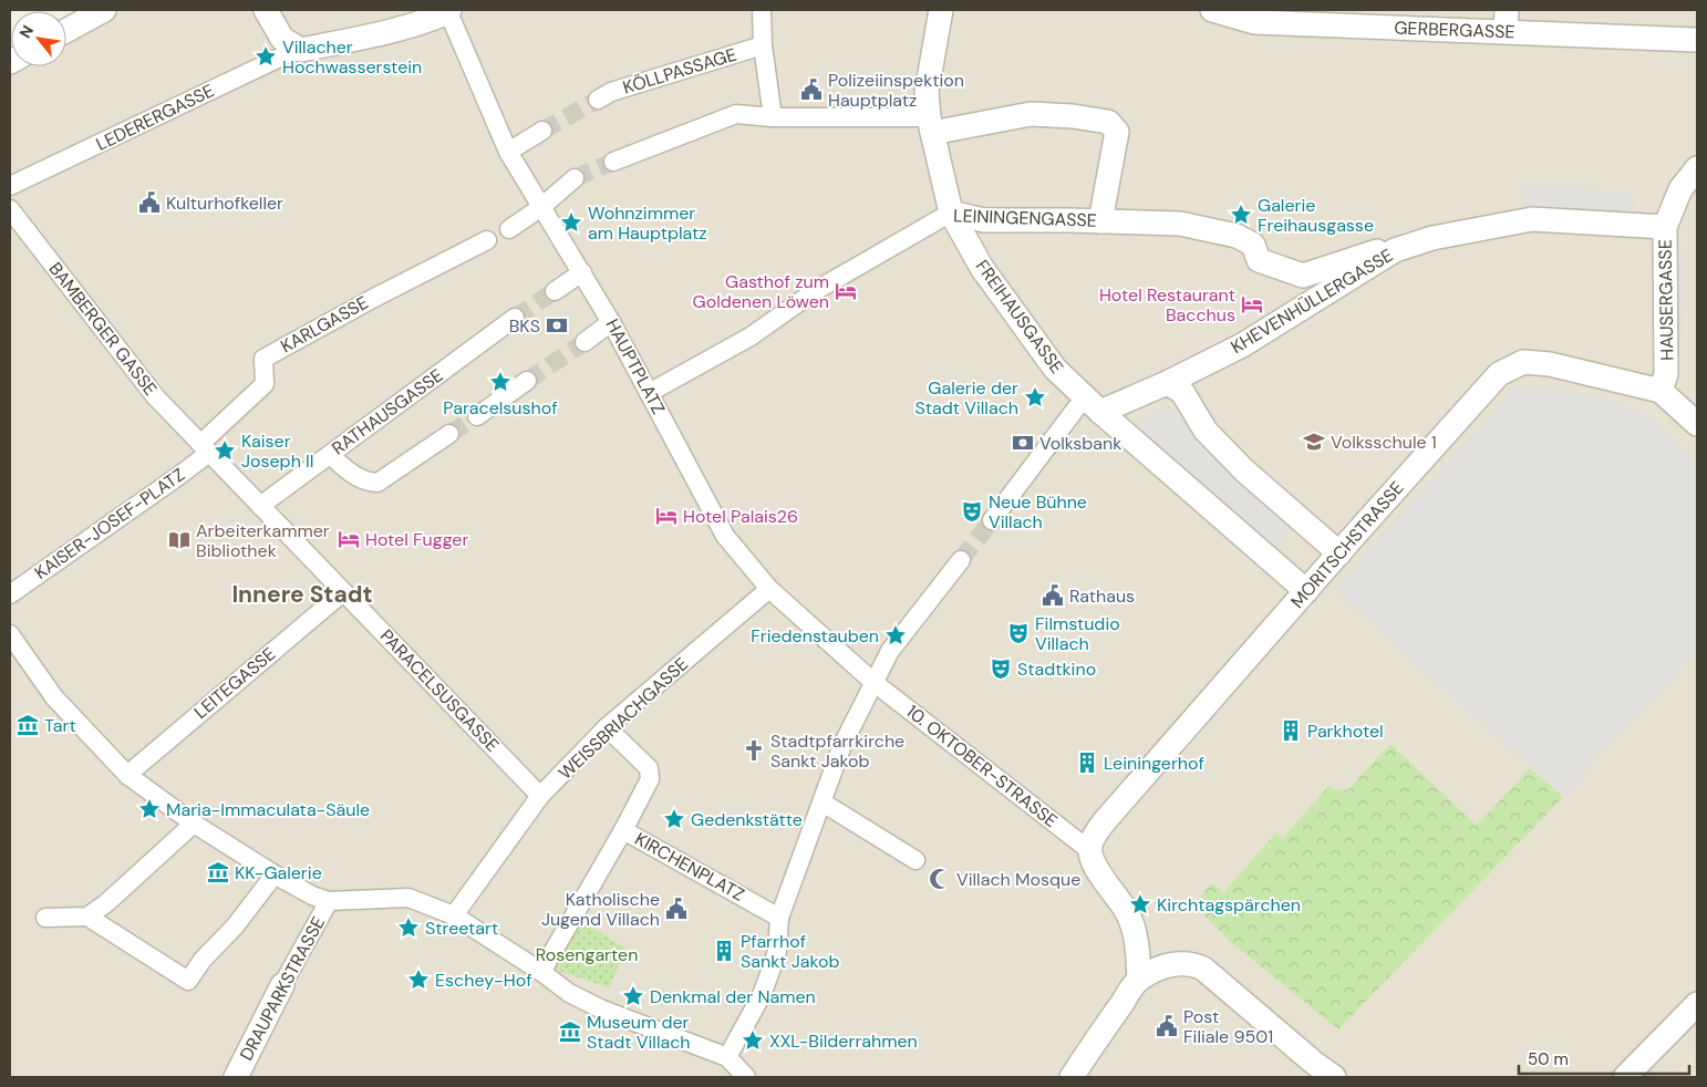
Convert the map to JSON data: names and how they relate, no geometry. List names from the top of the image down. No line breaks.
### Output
{"streets":{"street":["GERBERGASSE","KÖLLPASSAGE","LEDERERGASSE","LEININGENGASSE","HAUSERGASSE","KHEVENHÜLLERGASSE","FREIHAUSGASSE","KARLGASSE","BAMBERGER GASSE","HAUPTPLATZ","RATHAUSGASSE","KAISER-JOSEF-PLATZ","MORITSCHSTRASSE","LEITEGASSE","PARACELSUSGASSE","WEISSBRIACHGASSE","10. OKTOBER-STRASSE","KIRCHENPLATZ","DRAUPARKSTRASSE"]},"crossings":[["LEDERERGASSE","HAUPTPLATZ"],["LEININGENGASSE","KHEVENHÜLLERGASSE"],["LEININGENGASSE","FREIHAUSGASSE"],["LEININGENGASSE","HAUPTPLATZ"],["HAUSERGASSE","KHEVENHÜLLERGASSE"],["HAUSERGASSE","MORITSCHSTRASSE"],["KHEVENHÜLLERGASSE","FREIHAUSGASSE"],["FREIHAUSGASSE","MORITSCHSTRASSE"],["KARLGASSE","BAMBERGER GASSE"],["KARLGASSE","KAISER-JOSEF-PLATZ"],["KARLGASSE","PARACELSUSGASSE"],["BAMBERGER GASSE","KAISER-JOSEF-PLATZ"],["BAMBERGER GASSE","PARACELSUSGASSE"],["HAUPTPLATZ","WEISSBRIACHGASSE"],["HAUPTPLATZ","10. OKTOBER-STRASSE"],["RATHAUSGASSE","PARACELSUSGASSE"],["KAISER-JOSEF-PLATZ","PARACELSUSGASSE"],["MORITSCHSTRASSE","10. OKTOBER-STRASSE"],["LEITEGASSE","PARACELSUSGASSE"],["PARACELSUSGASSE","WEISSBRIACHGASSE"],["WEISSBRIACHGASSE","KIRCHENPLATZ"]],"districts":["Innere Stadt"],"parks":["Rosengarten"],"places":{"place":["Villacher Hochwasserstein","Galerie Freihausgasse","Wohnzimmer am Hauptplatz","Paracelsushof","Galerie der Stadt Villach","Kaiser Joseph II","Friedenstauben","Maria-Immaculata-Säule","Gedenkstätte","Kirchtagspärchen","Streetart","Eschey-Hof","Denkmal der Namen","XXL-Bilderrahmen"],"public building":["Polizeiinspektion Hauptplatz","Kulturhofkeller","Rathaus","Katholische Jugend Villach","Post Filiale 9501"],"hotel":["Gasthof zum Goldenen Löwen","Hotel Restaurant Bacchus","Hotel Palais26","Hotel Fugger"],"bank":["BKS","Volksbank"],"school or university":["Volksschule 1"],"theatre":["Neue Bühne Villach","Filmstudio Villach","Stadtkino"],"library":["Arbeiterkammer Bibliothek"],"museum":["Tart","KK-Galerie","Museum der Stadt Villach"],"building":["Parkhotel","Leiningerhof","Pfarrhof Sankt Jakob"],"church":["Stadtpfarrkirche Sankt Jakob"],"mosque":["Villach Mosque"]},"scale_bar":"50 m","north":"top left"}
